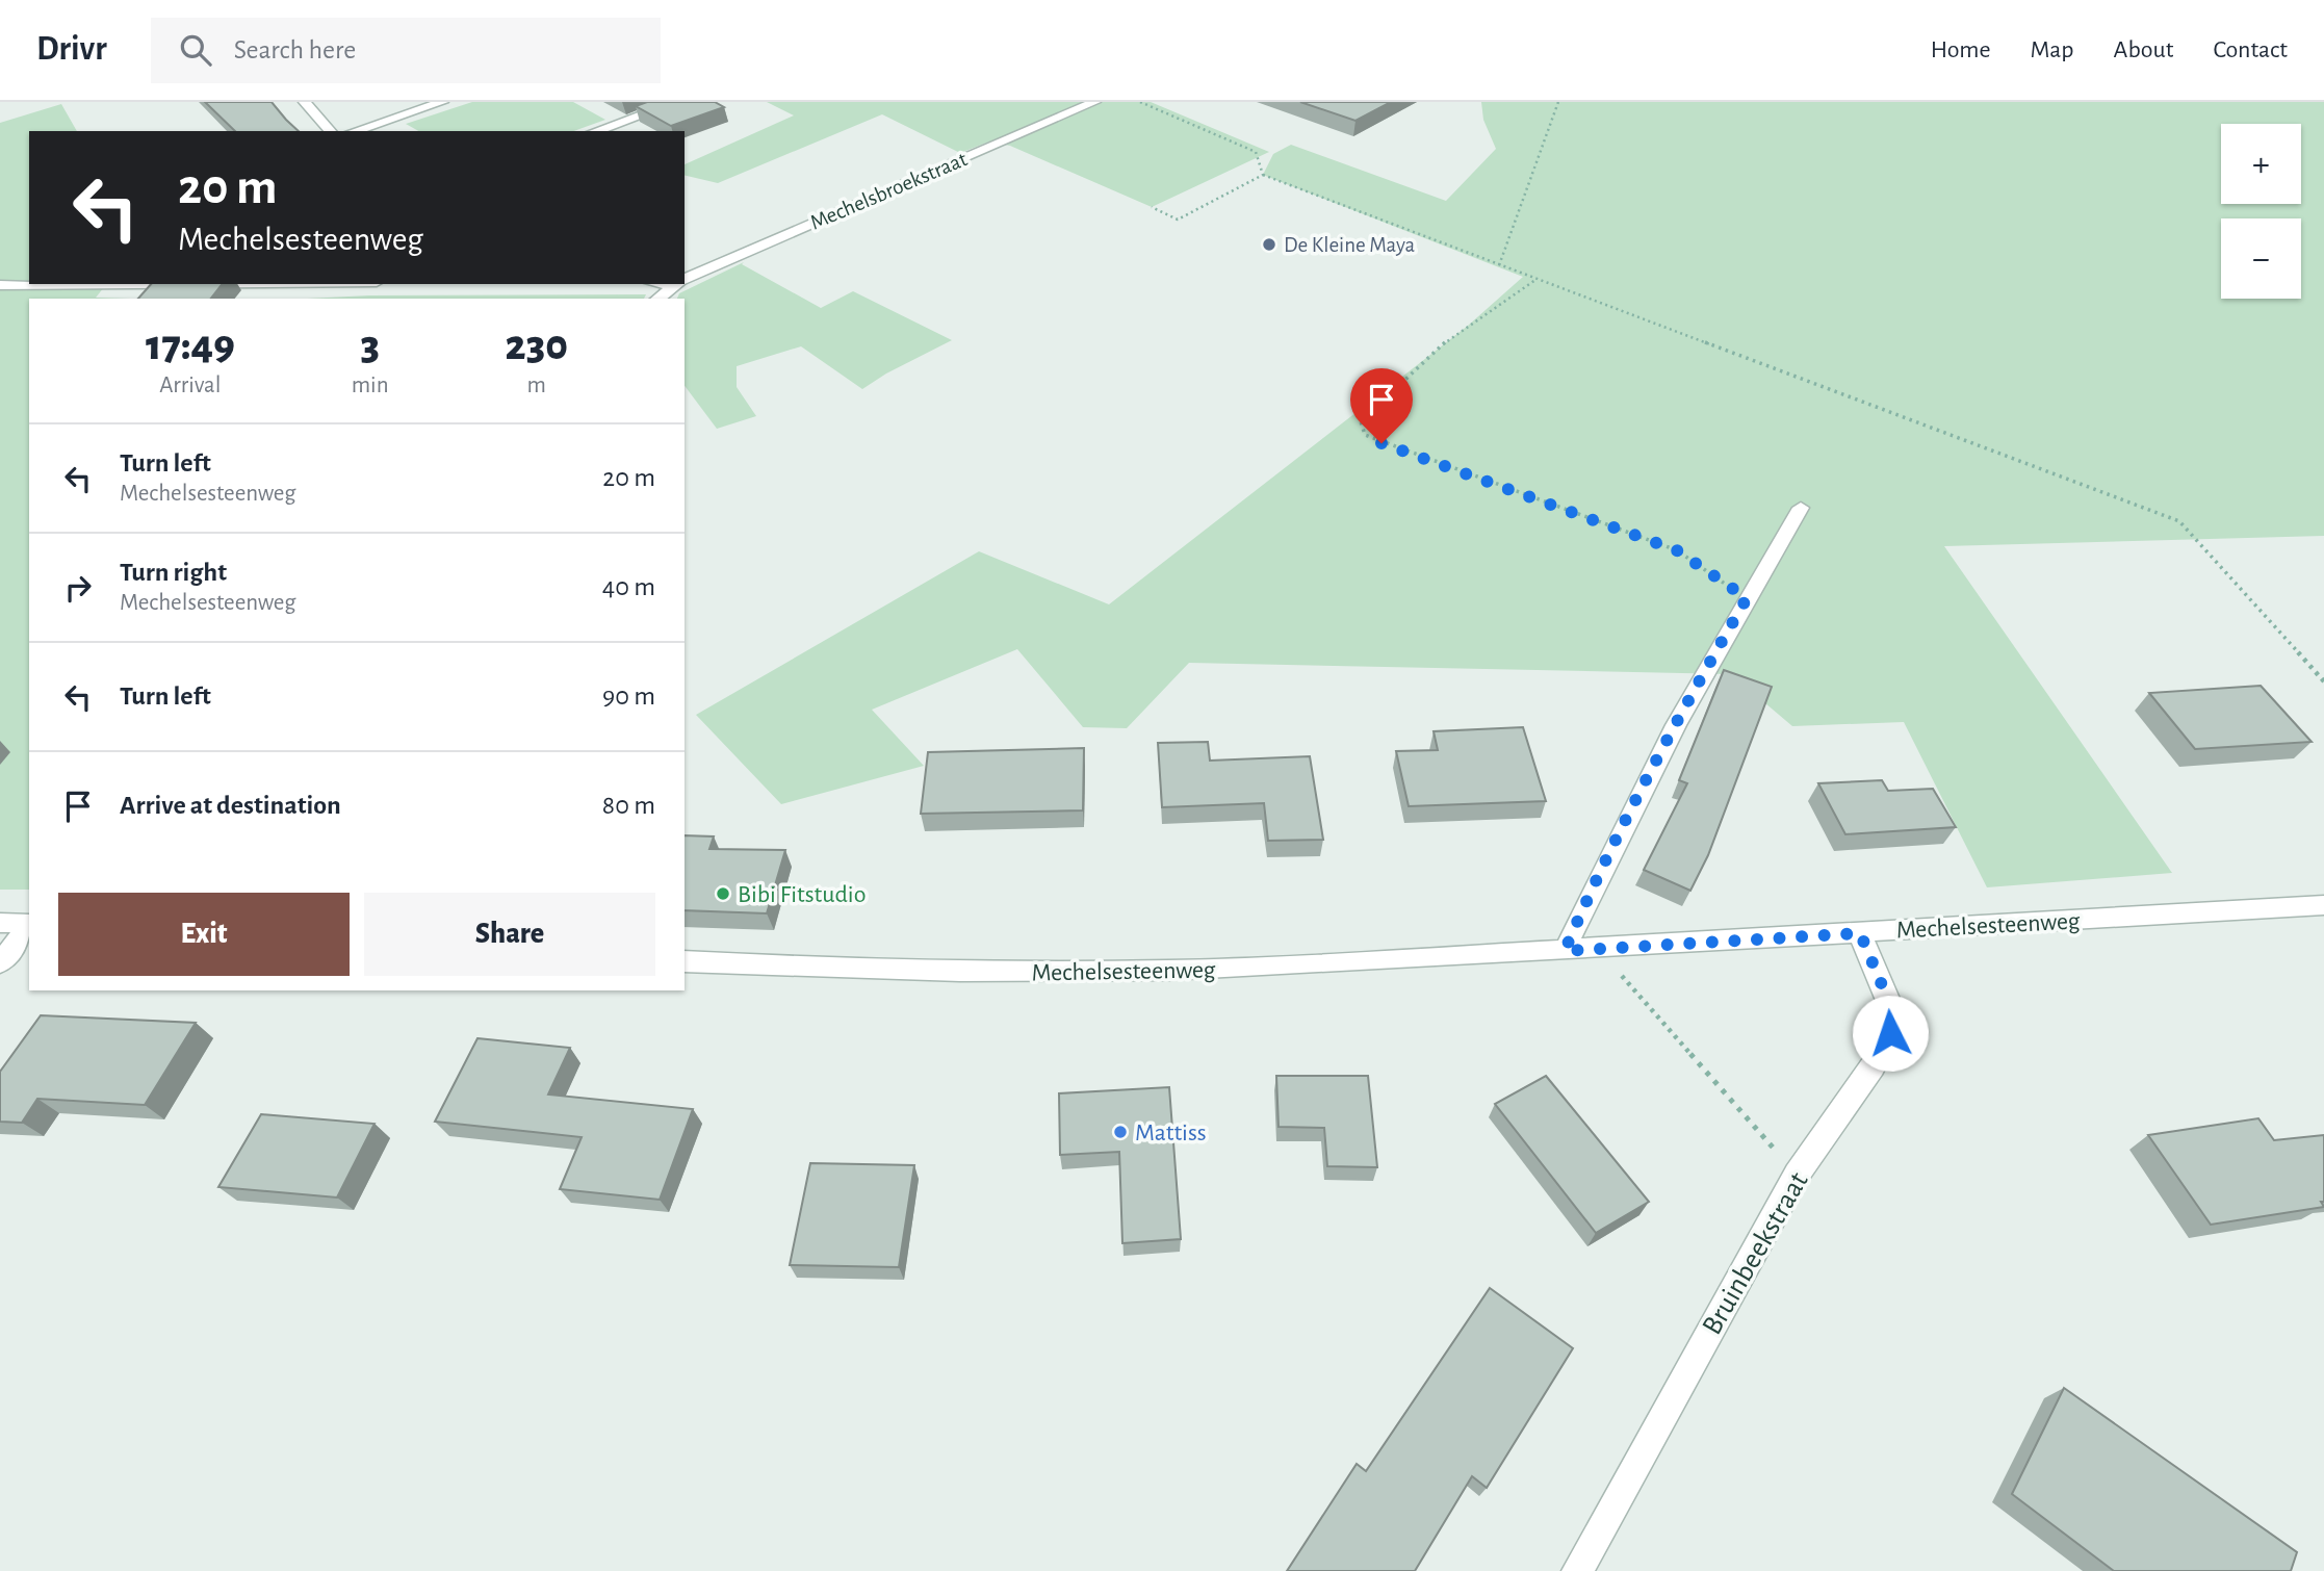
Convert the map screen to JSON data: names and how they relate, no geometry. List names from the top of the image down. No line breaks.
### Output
{"streets":{"street":["Mechelsbroekstraat","Mechelsesteenweg","Bruinbeekstraat"]},"crossings":[["Mechelsesteenweg","Bruinbeekstraat"]],"places":["De Kleine Maya","Bibi Fitstudio","Mattiss"],"page":{"header":"Drivr","search":"Search here","nav":["Home","Map","About","Contact"],"map_buttons":["+","−"],"turn":["20 m","Mechelsesteenweg"],"eta":["17:49","Arrival","3","min","230","m"],"list":[{"name":"Turn left","note":"Mechelsesteenweg","value":"20 m"},{"name":"Turn right","note":"Mechelsesteenweg","value":"40 m"},{"name":"Turn left","value":"90 m"},{"name":"Arrive at destination","value":"80 m"}],"buttons":["Exit","Share"]}}
